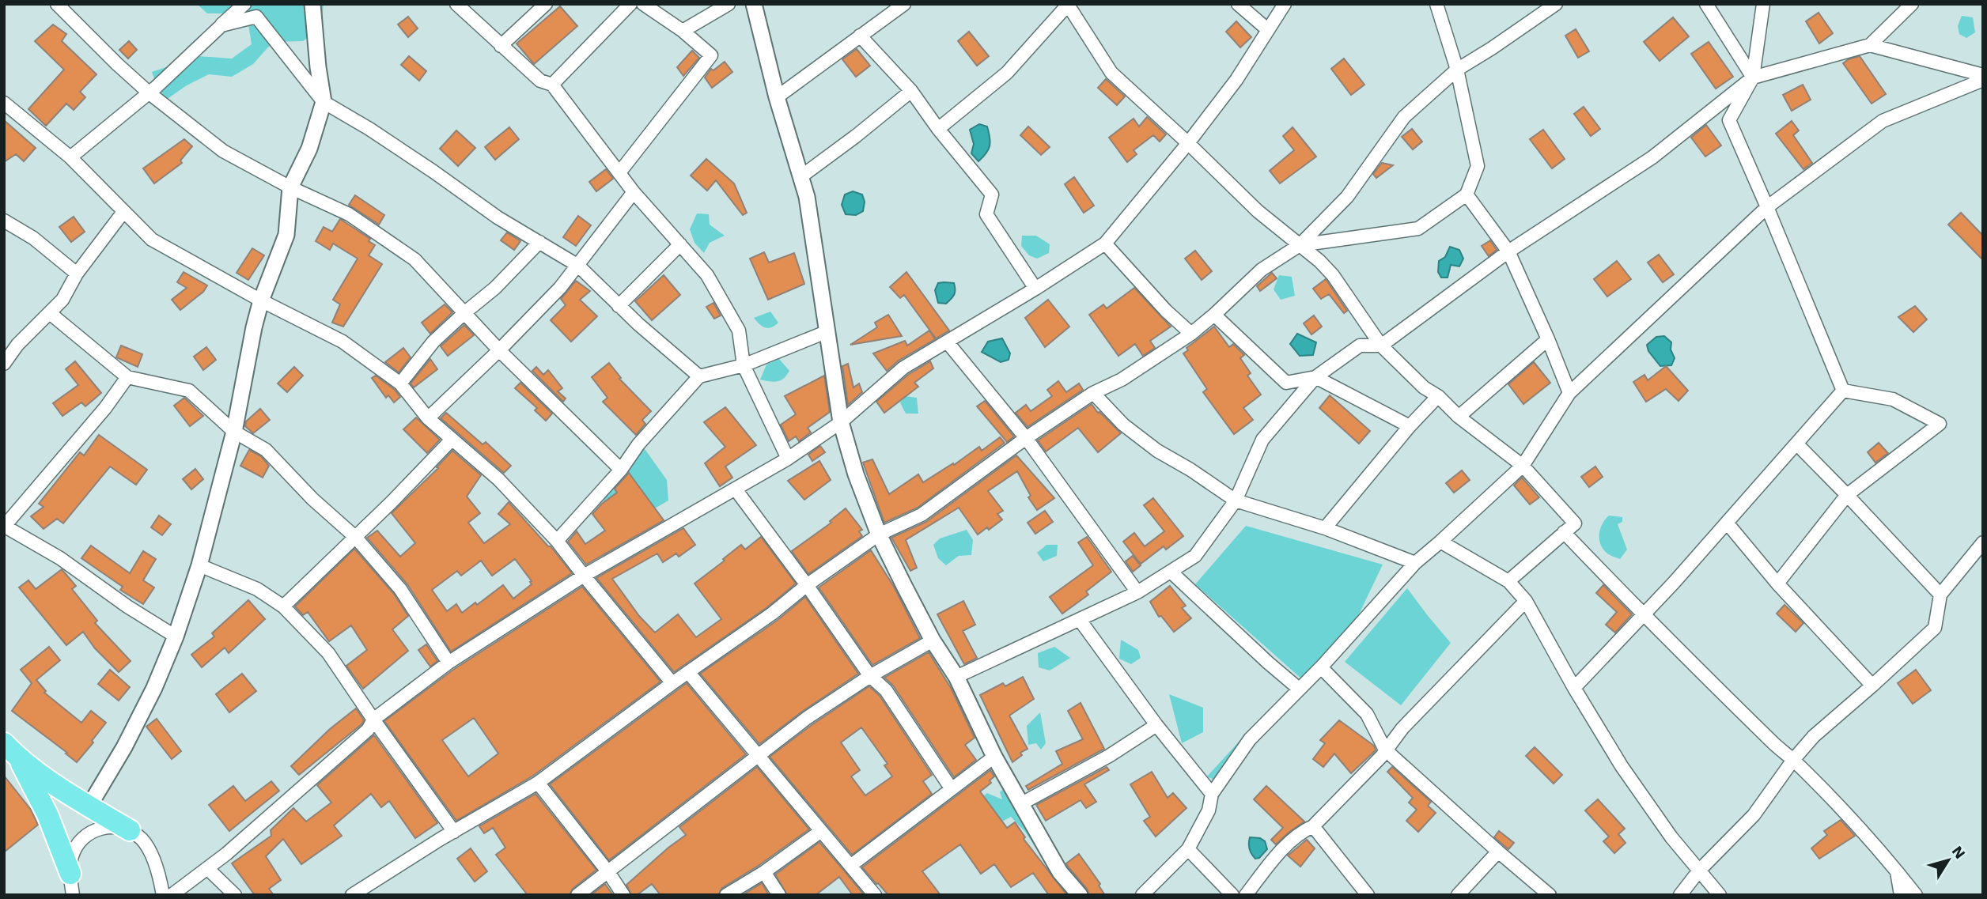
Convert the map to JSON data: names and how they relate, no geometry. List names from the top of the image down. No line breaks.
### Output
{"north":"top right"}
